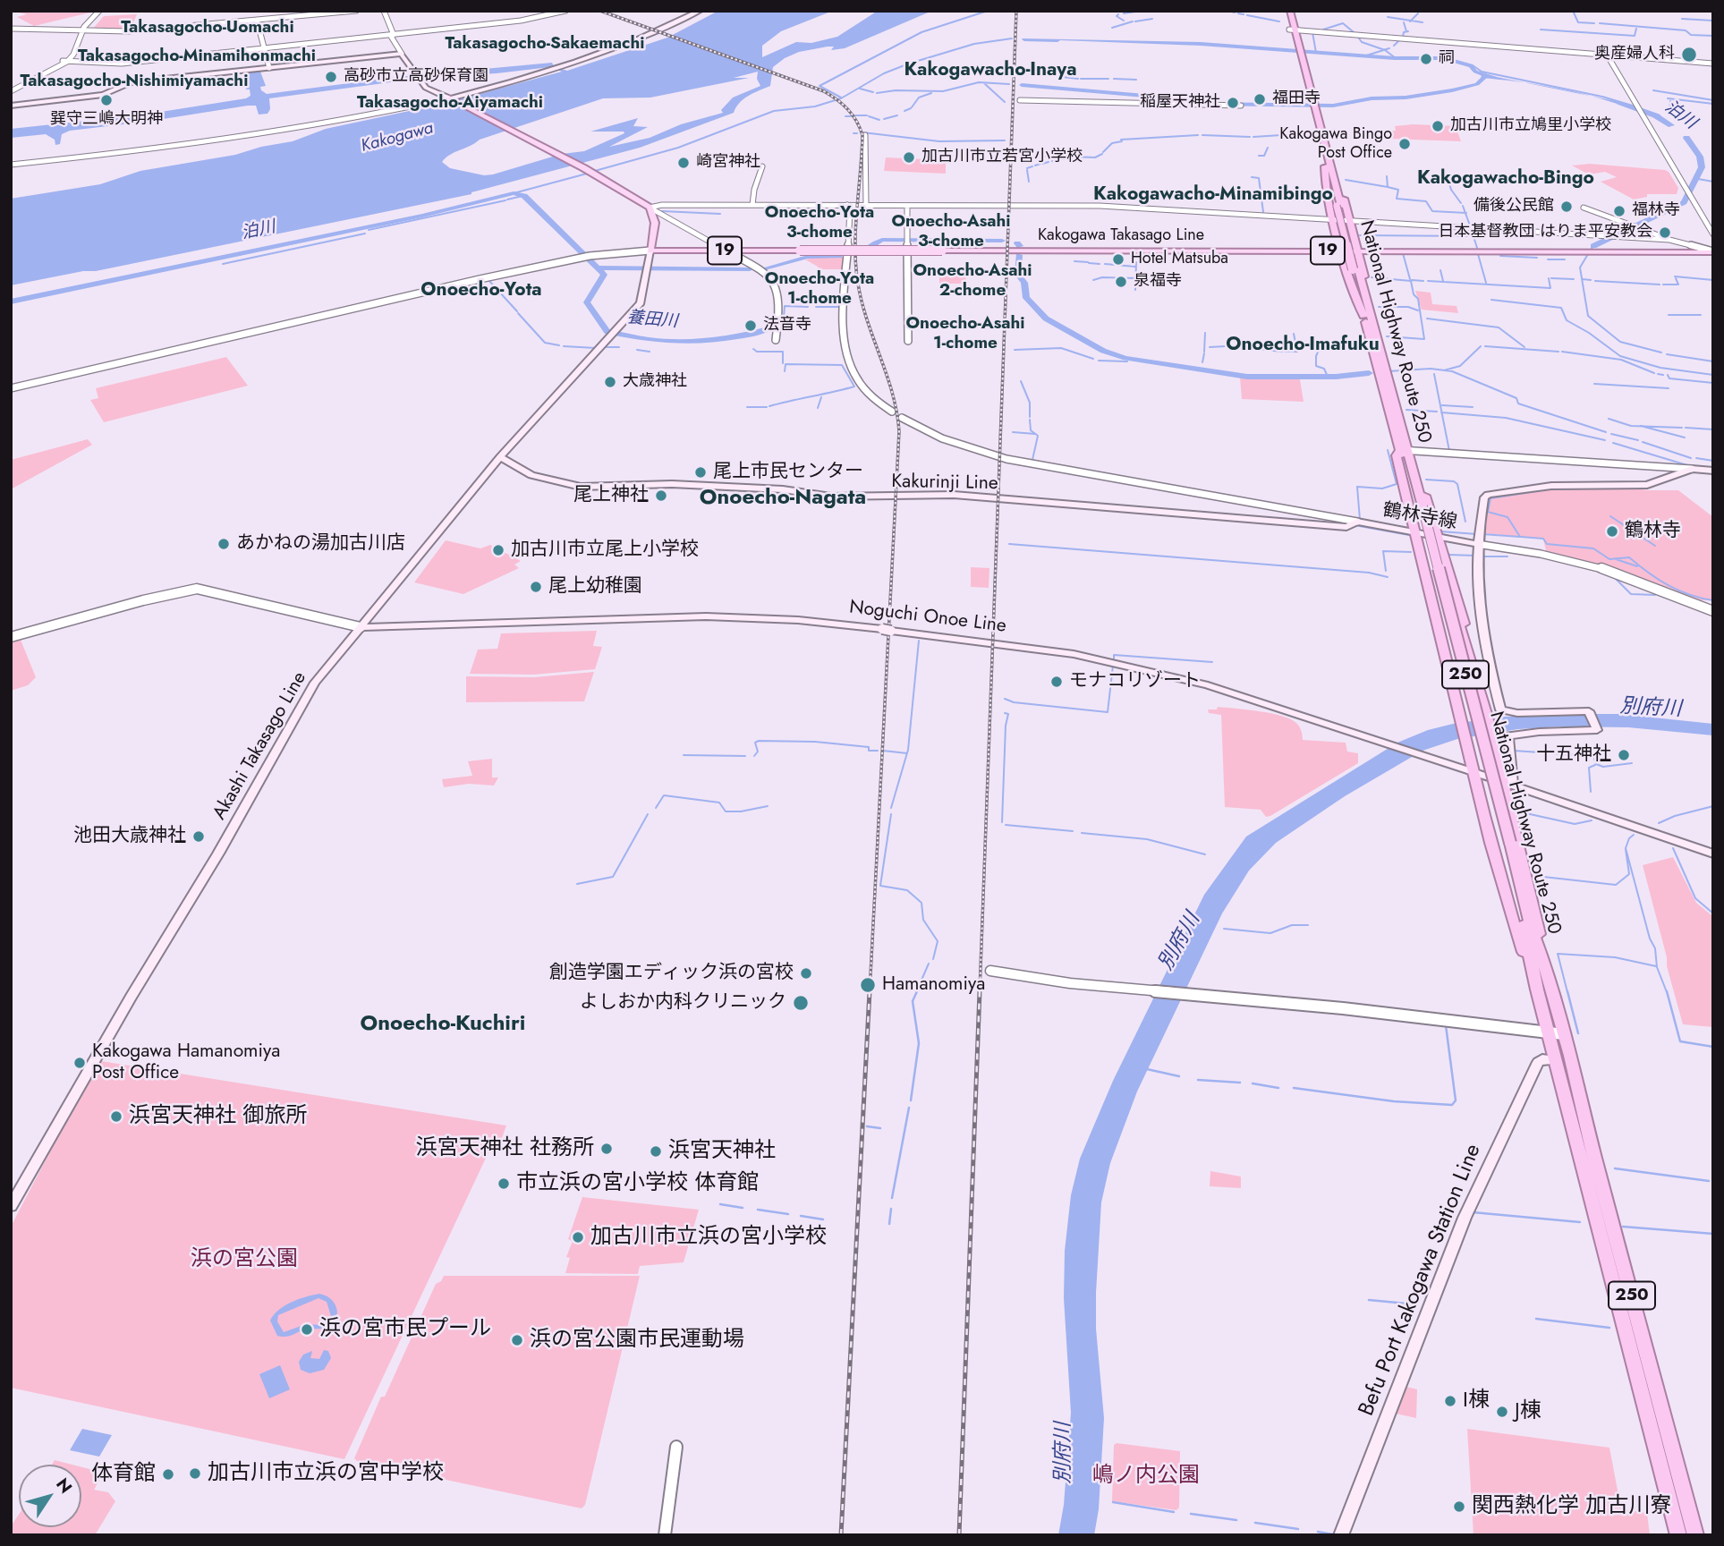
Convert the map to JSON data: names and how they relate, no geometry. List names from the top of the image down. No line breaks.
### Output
{"streets":{"highway":["National Highway Route 250","250"],"main road":["Kakogawa Takasago Line","19","Kakurinji Line","鶴林寺線","Noguchi Onoe Line","Akashi Takasago Line","Befu Port Kakogawa Station Line"]},"crossings":[["Kakogawa Takasago Line","250"],["Kakogawa Takasago Line","Akashi Takasago Line"],["National Highway Route 250","250"],["National Highway Route 250","Befu Port Kakogawa Station Line"],["Kakurinji Line","鶴林寺線"],["Kakurinji Line","Akashi Takasago Line"],["鶴林寺線","250"],["Noguchi Onoe Line","250"],["Noguchi Onoe Line","Akashi Takasago Line"]],"districts":["Takasagocho-Uomachi","Takasagocho-Sakaemachi","Takasagocho-Minamihonmachi","Kakogawacho-Inaya","Takasagocho-Nishimiyamachi","Takasagocho-Aiyamachi","Kakogawacho-Bingo","Kakogawacho-Minamibingo","Onoecho-Yota 3-chome","Onoecho-Asahi 3-chome","Onoecho-Asahi 2-chome","Onoecho-Yota 1-chome","Onoecho-Yota","Onoecho-Asahi 1-chome","Onoecho-Imafuku","Onoecho-Nagata","Onoecho-Kuchiri"],"water":["泊川","Kakogawa","養田川","別府川"],"parks":["浜の宮公園","嶋ノ内公園"],"places":["奥産婦人科","祠","高砂市立高砂保育園","福田寺","巽守三嶋大明神","稲屋天神社","加古川市立鳩里小学校","Kakogawa Bingo Post Office","加古川市立若宮小学校","崎宮神社","備後公民館","福林寺","日本基督教団 はりま平安教会","Hotel Matsuba","泉福寺","法音寺","大歳神社","尾上市民センター","尾上神社","鶴林寺","あかねの湯加古川店","加古川市立尾上小学校","尾上幼稚園","モナコリゾート","十五神社","池田大歳神社","創造学園エディック浜の宮校","Hamanomiya","よしおか内科クリニック","Kakogawa Hamanomiya Post Office","浜宮天神社 御旅所","浜宮天神社 社務所","浜宮天神社","市立浜の宮小学校 体育館","加古川市立浜の宮小学校","浜の宮市民プール","浜の宮公園市民運動場","I棟","J棟","加古川市立浜の宮中学校","体育館","関西熱化学 加古川寮"],"north":"top right"}
